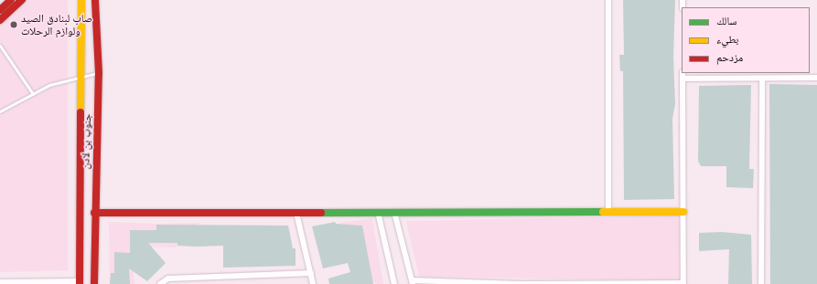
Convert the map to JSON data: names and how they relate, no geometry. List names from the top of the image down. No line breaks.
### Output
{"streets":{"street":["جنوب بن لادن"]},"places":["صاب لبنادق الصيد ولوازم الرحلات"],"legend":["سالك","بطيء","مزدحم"]}
